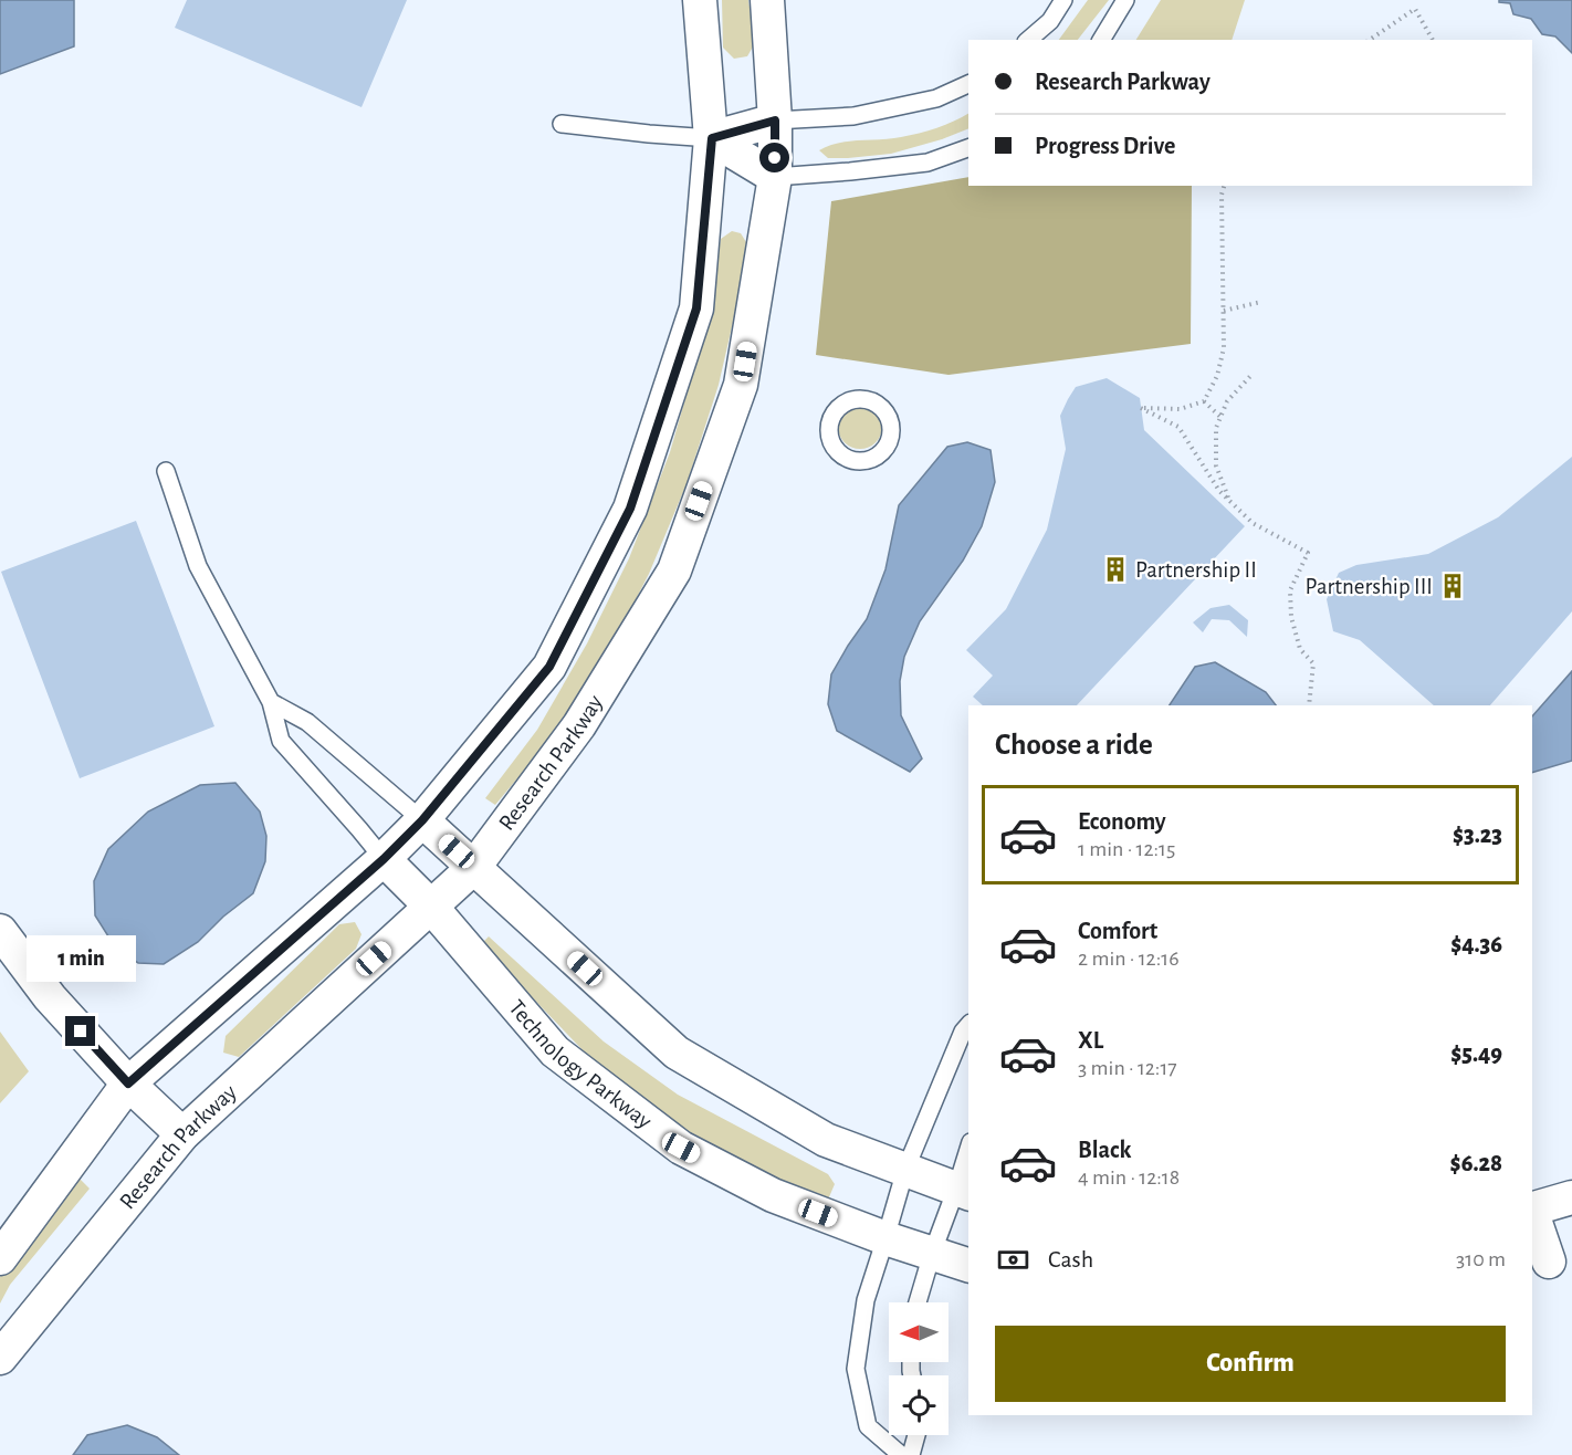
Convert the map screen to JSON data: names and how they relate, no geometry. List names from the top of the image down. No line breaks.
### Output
{"streets":{"street":["Research Parkway","Technology Parkway"]},"crossings":[["Research Parkway","Technology Parkway"]],"places":{"building":["Partnership II","Partnership III"]},"north":"left","page":{"banner":["Research Parkway","Progress Drive"],"heading":"Choose a ride","list":[{"name":"Economy","note":"1 min · 12:15","value":"$3.23"},{"name":"Comfort","note":"2 min · 12:16","value":"$4.36"},{"name":"XL","note":"3 min · 12:17","value":"$5.49"},{"name":"Black","note":"4 min · 12:18","value":"$6.28"}],"bubble":"1 min","pay":["Cash","310 m"],"buttons":"Confirm"}}
